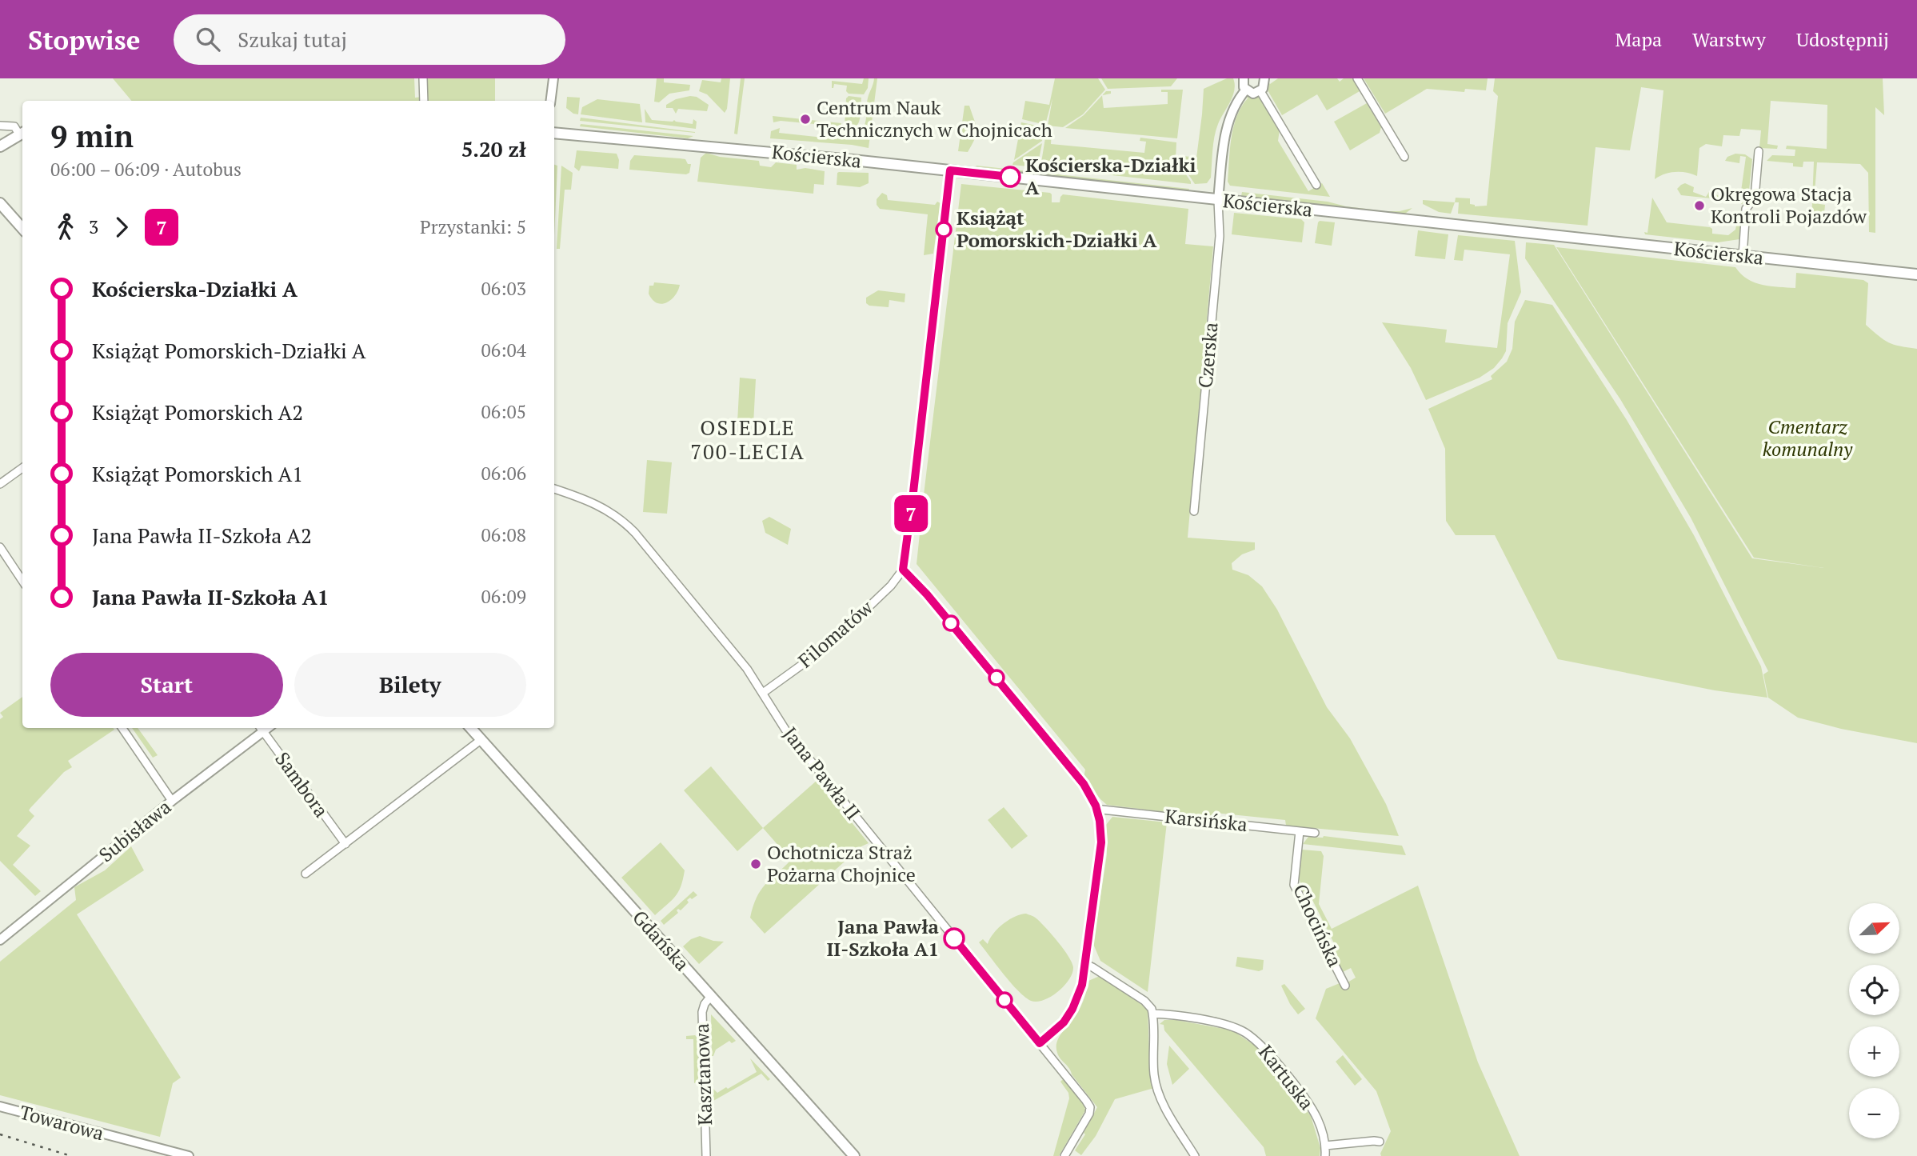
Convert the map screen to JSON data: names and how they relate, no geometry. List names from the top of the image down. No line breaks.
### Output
{"streets":{"main road":["Kościerska","Gdańska"],"street":["Czerska","Filomatów","Jana Pawła II","Sambora","Karsińska","Subisława","Chocińska","Kasztanowa","Kartuska","Towarowa"]},"crossings":[["Kościerska","Czerska"],["Filomatów","Jana Pawła II"],["Sambora","Subisława"],["Karsińska","Chocińska"],["Gdańska","Kasztanowa"]],"districts":["OSIEDLE 700-LECIA"],"parks":["Cmentarz komunalny"],"places":["Centrum Nauk Technicznych w Chojnicach","Kościerska-Działki A","Okręgowa Stacja Kontroli Pojazdów","Książąt Pomorskich-Działki A","Ochotnicza Straż Pożarna Chojnice","Jana Pawła II-Szkoła A1"],"lines":["bus line 7"],"north":"top right","page":{"header":"Stopwise","search":"Szukaj tutaj","nav":["Mapa","Warstwy","Udostępnij"],"on_map":"7","heading":["9 min","06:00 – 06:09 · Autobus","5.20 zł"],"legs":["3","7","Przystanki: 5"],"list":[{"name":"Kościerska-Działki A","value":"06:03"},{"name":"Książąt Pomorskich-Działki A","value":"06:04"},{"name":"Książąt Pomorskich A2","value":"06:05"},{"name":"Książąt Pomorskich A1","value":"06:06"},{"name":"Jana Pawła II-Szkoła A2","value":"06:08"},{"name":"Jana Pawła II-Szkoła A1","value":"06:09"}],"buttons":["Start","Bilety"],"map_buttons":["+","−"]}}
